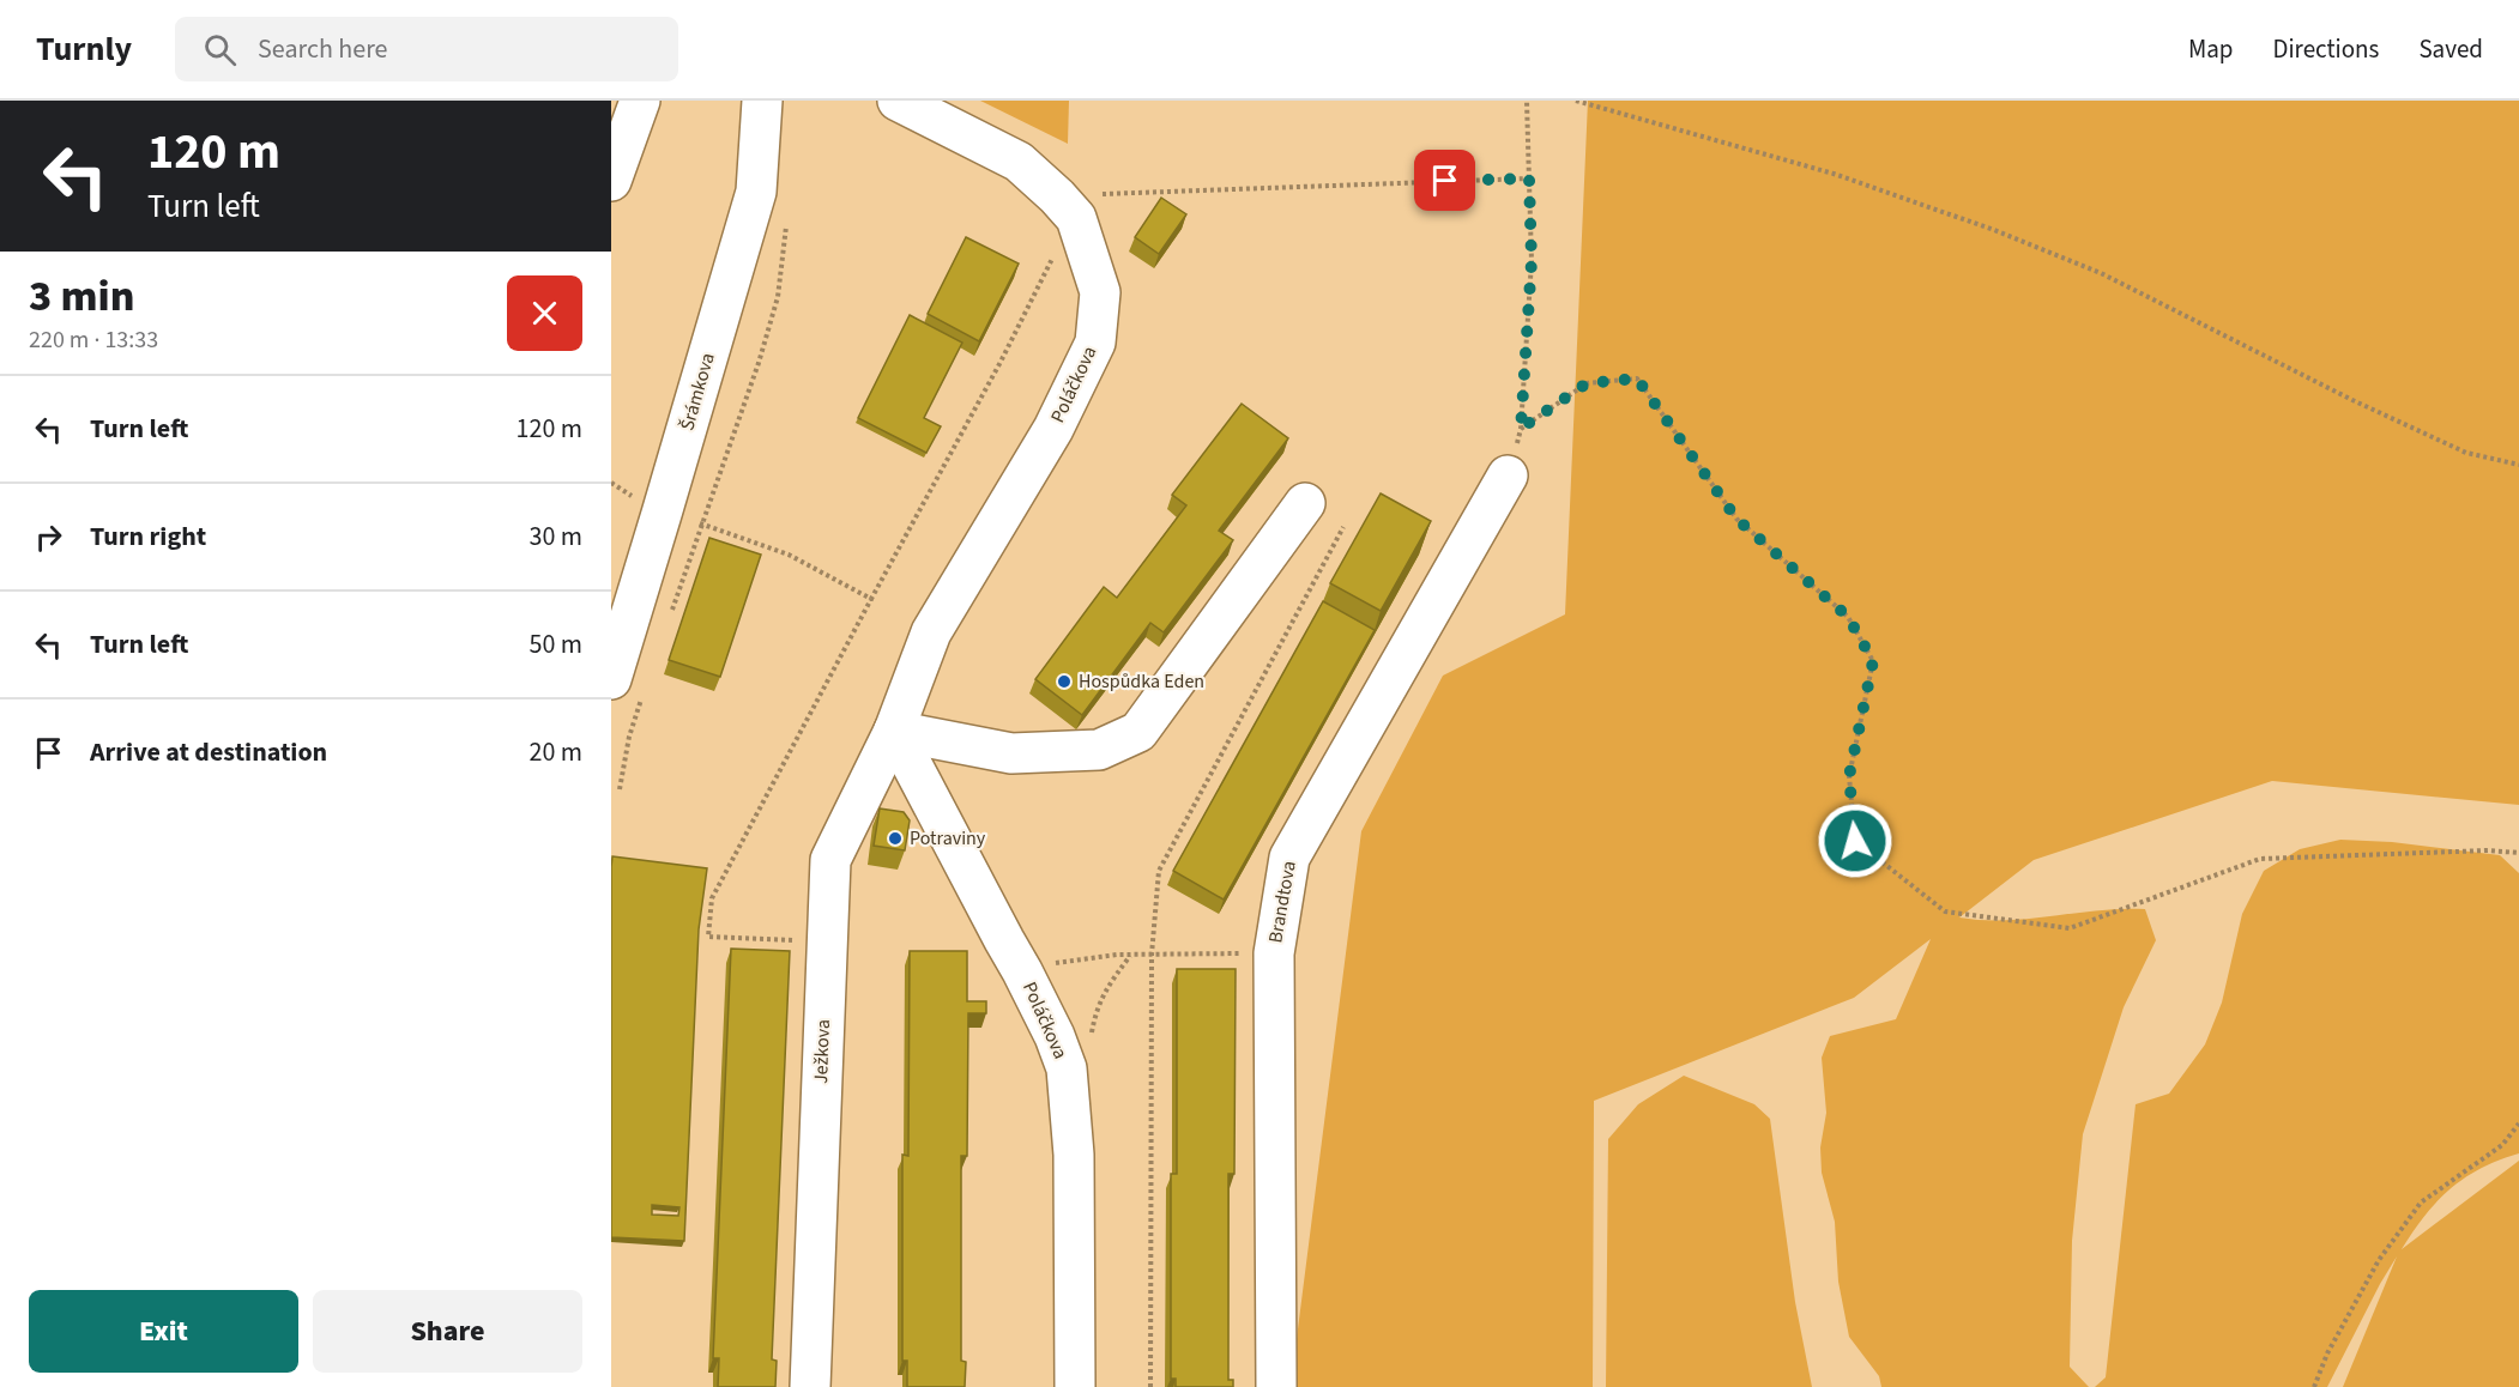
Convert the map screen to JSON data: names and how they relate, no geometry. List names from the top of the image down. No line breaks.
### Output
{"streets":{"street":["Poláčkova","Šrámkova","Brandtova","Ježkova"]},"crossings":[["Poláčkova","Ježkova"]],"places":["Hospůdka Eden","Potraviny"],"page":{"header":"Turnly","search":"Search here","nav":["Map","Directions","Saved"],"turn":["120 m","Turn left"],"heading":["3 min","220 m · 13:33"],"list":[{"name":"Turn left","value":"120 m"},{"name":"Turn right","value":"30 m"},{"name":"Turn left","value":"50 m"},{"name":"Arrive at destination","value":"20 m"}],"buttons":["Exit","Share"]}}
